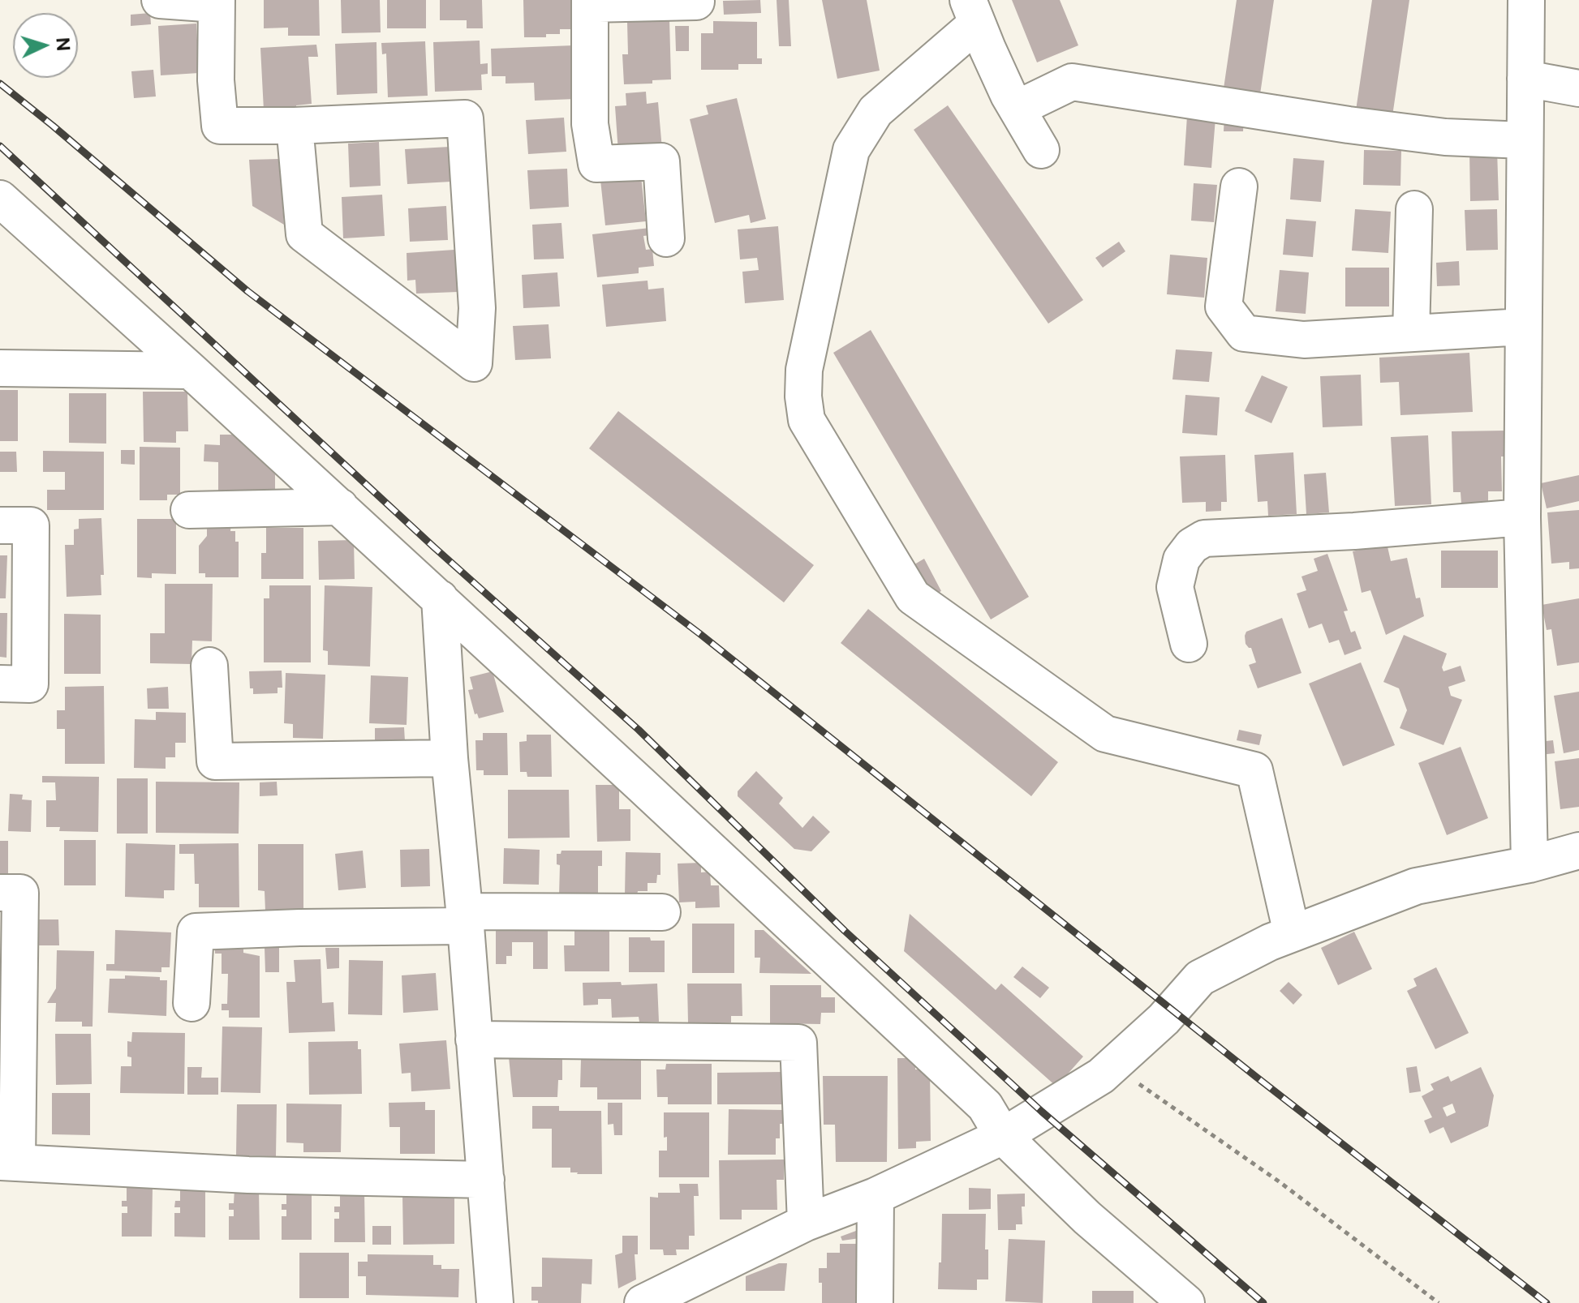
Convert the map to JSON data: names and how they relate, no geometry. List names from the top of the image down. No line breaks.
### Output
{"north":"right"}
